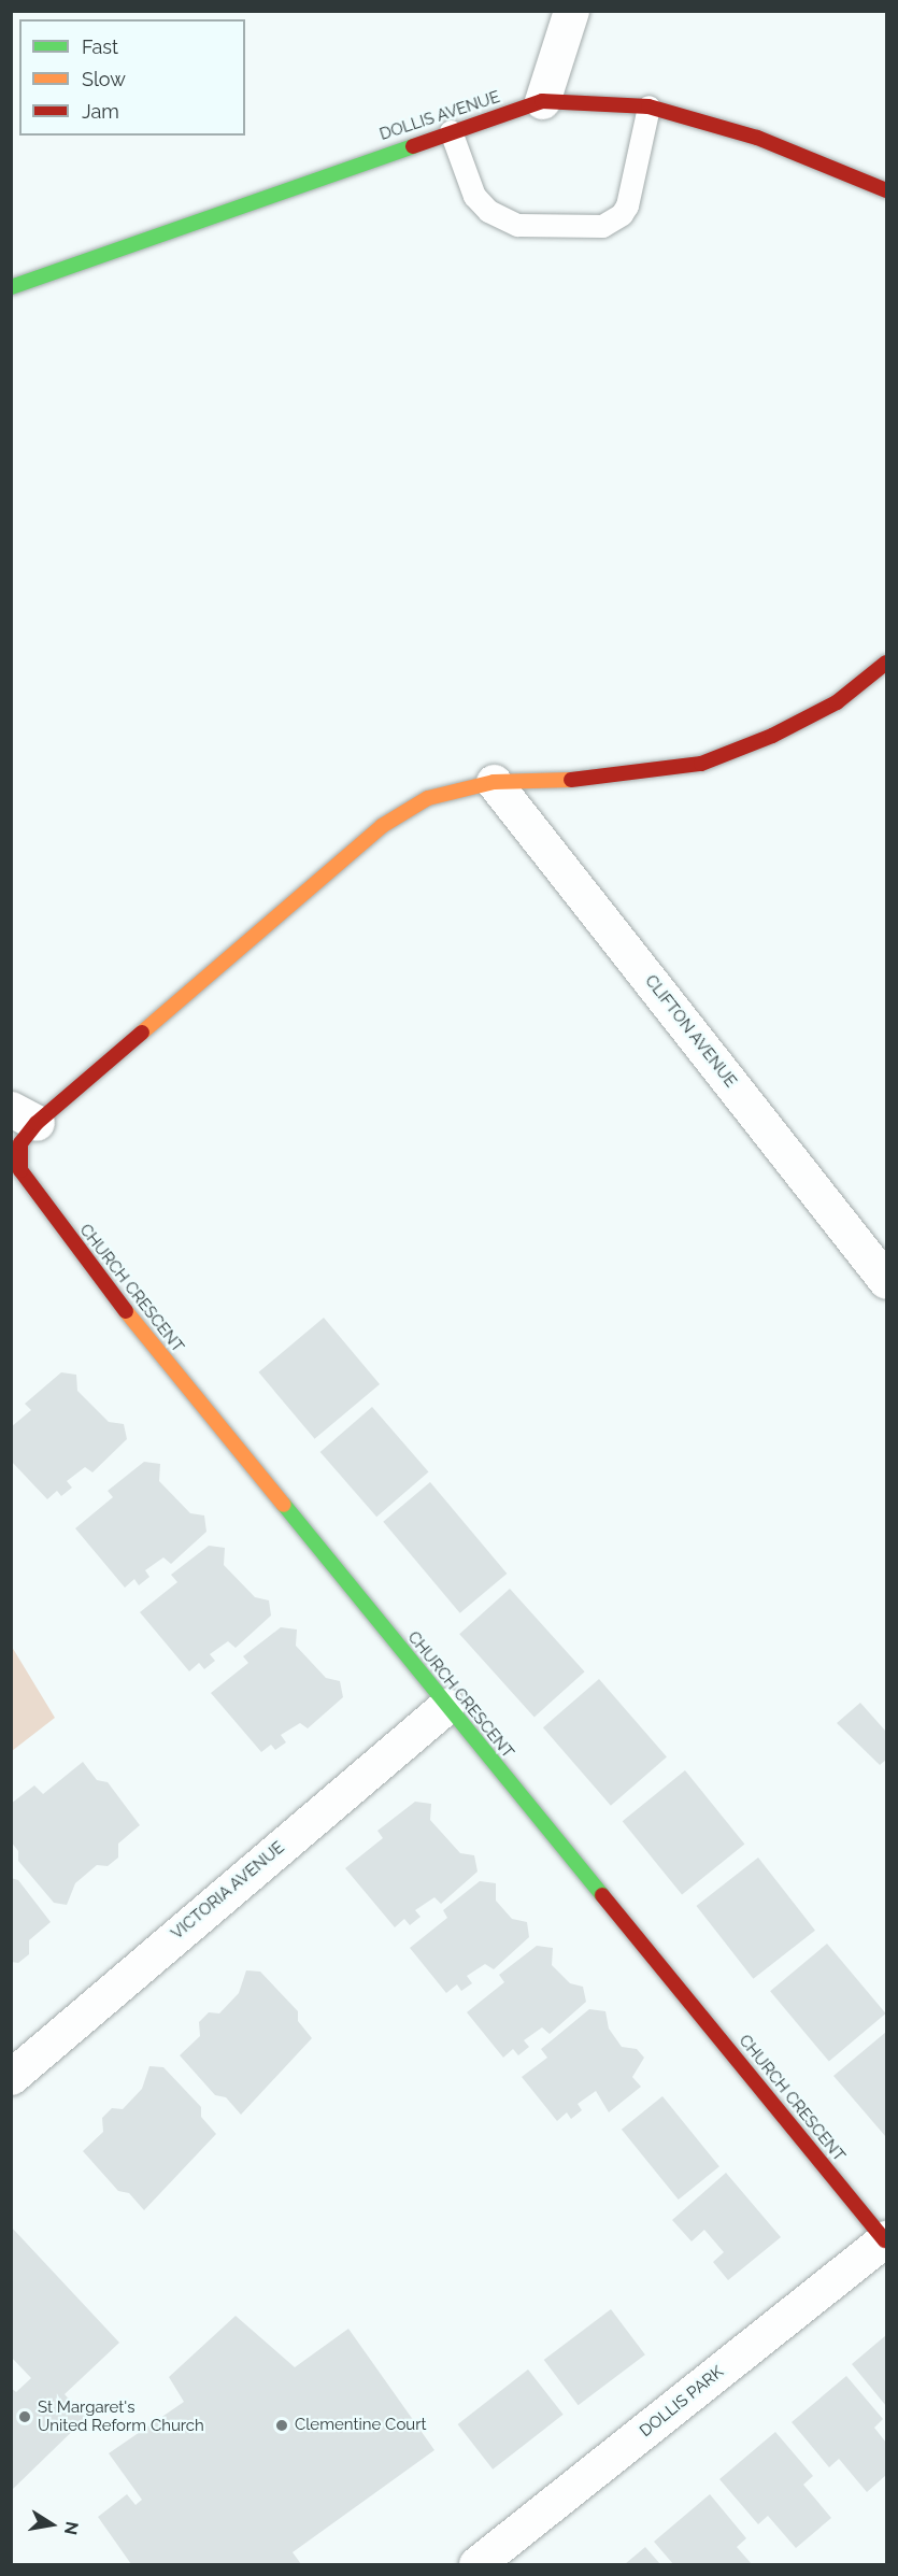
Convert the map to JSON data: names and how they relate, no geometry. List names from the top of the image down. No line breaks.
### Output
{"streets":{"street":["DOLLIS AVENUE","CLIFTON AVENUE","CHURCH CRESCENT","VICTORIA AVENUE","DOLLIS PARK"]},"crossings":[["CLIFTON AVENUE","CHURCH CRESCENT"],["CHURCH CRESCENT","VICTORIA AVENUE"],["CHURCH CRESCENT","DOLLIS PARK"]],"places":["St Margaret's United Reform Church","Clementine Court"],"legend":["Fast","Slow","Jam"],"north":"right"}
